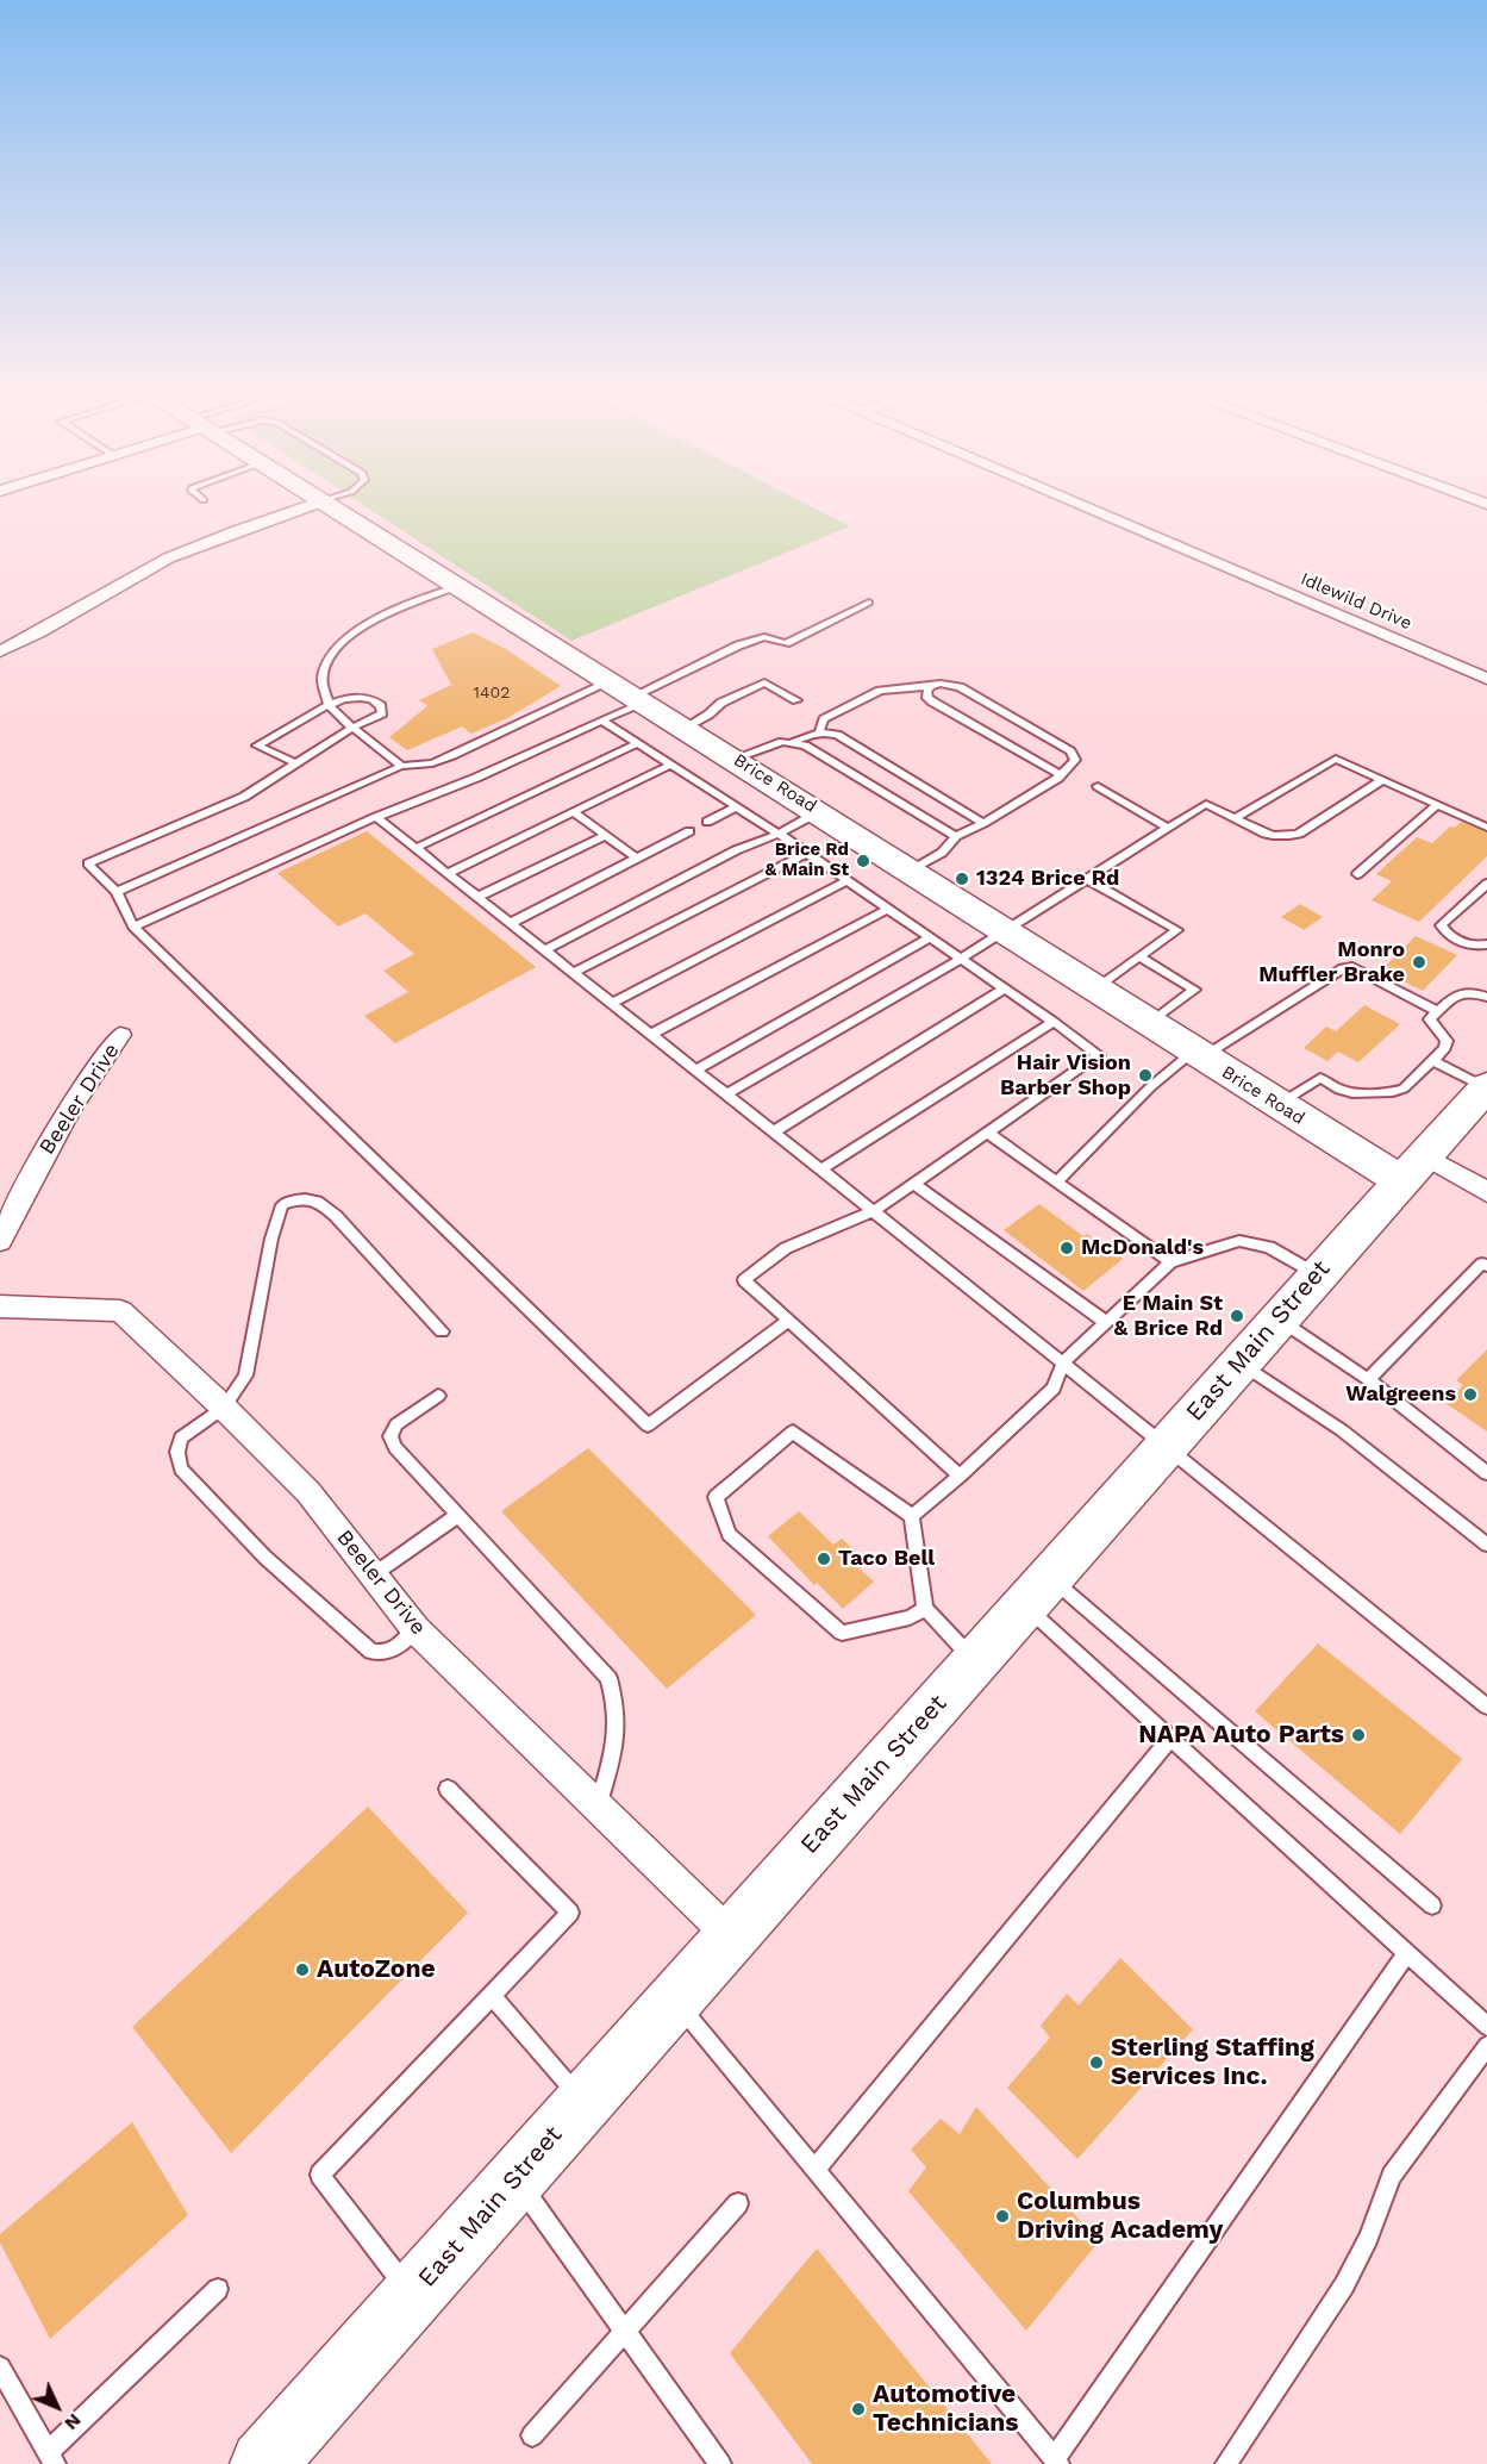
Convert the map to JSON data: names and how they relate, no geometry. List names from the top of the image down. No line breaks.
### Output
{"streets":{"main road":["Brice Road","East Main Street"],"street":["Idlewild Drive","Beeler Drive"]},"crossings":[["Brice Road","East Main Street"],["Beeler Drive","East Main Street"]],"places":["Brice Rd & Main St","1324 Brice Rd","Monro Muffler Brake","Hair Vision Barber Shop","McDonald's","E Main St & Brice Rd","Walgreens","Taco Bell","NAPA Auto Parts","AutoZone","Sterling Staffing Services Inc.","Columbus Driving Academy","Automotive Technicians"],"house_numbers":["1402"],"north":"bottom right"}
